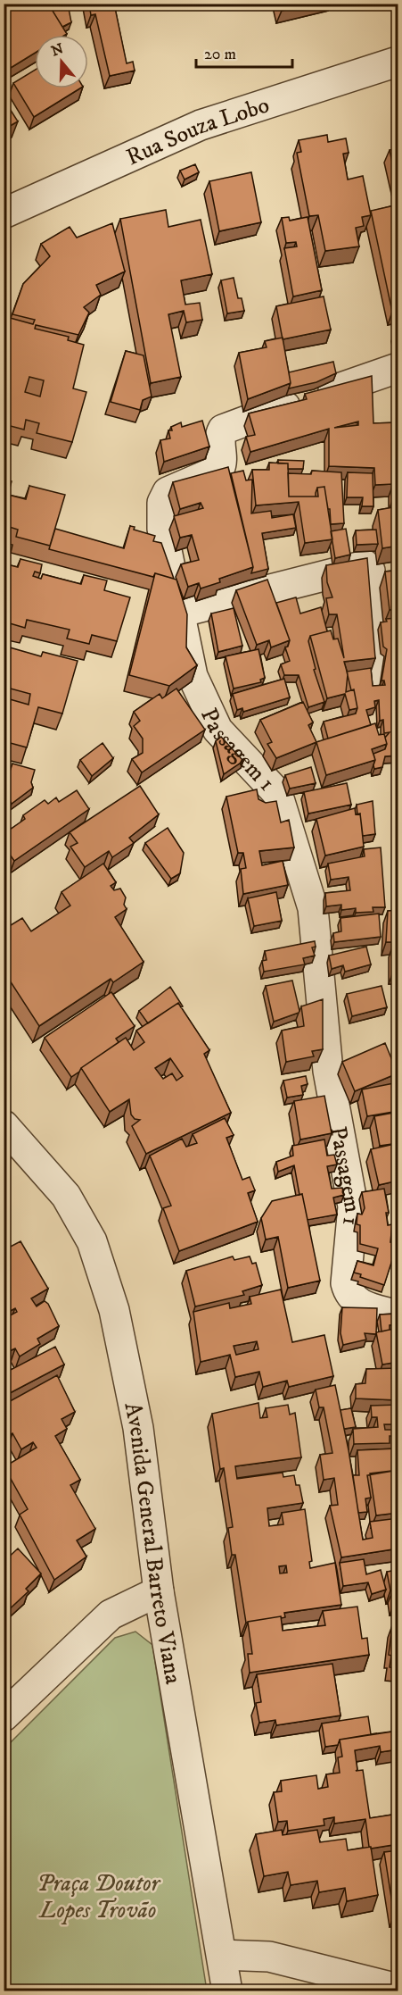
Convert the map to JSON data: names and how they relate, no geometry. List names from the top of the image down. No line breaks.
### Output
{"streets":{"street":["Rua Souza Lobo","Passagem 1","Avenida General Barreto Viana"]},"parks":["Praça Doutor Lopes Trovão"],"scale_bar":"20 m","north":"top"}
